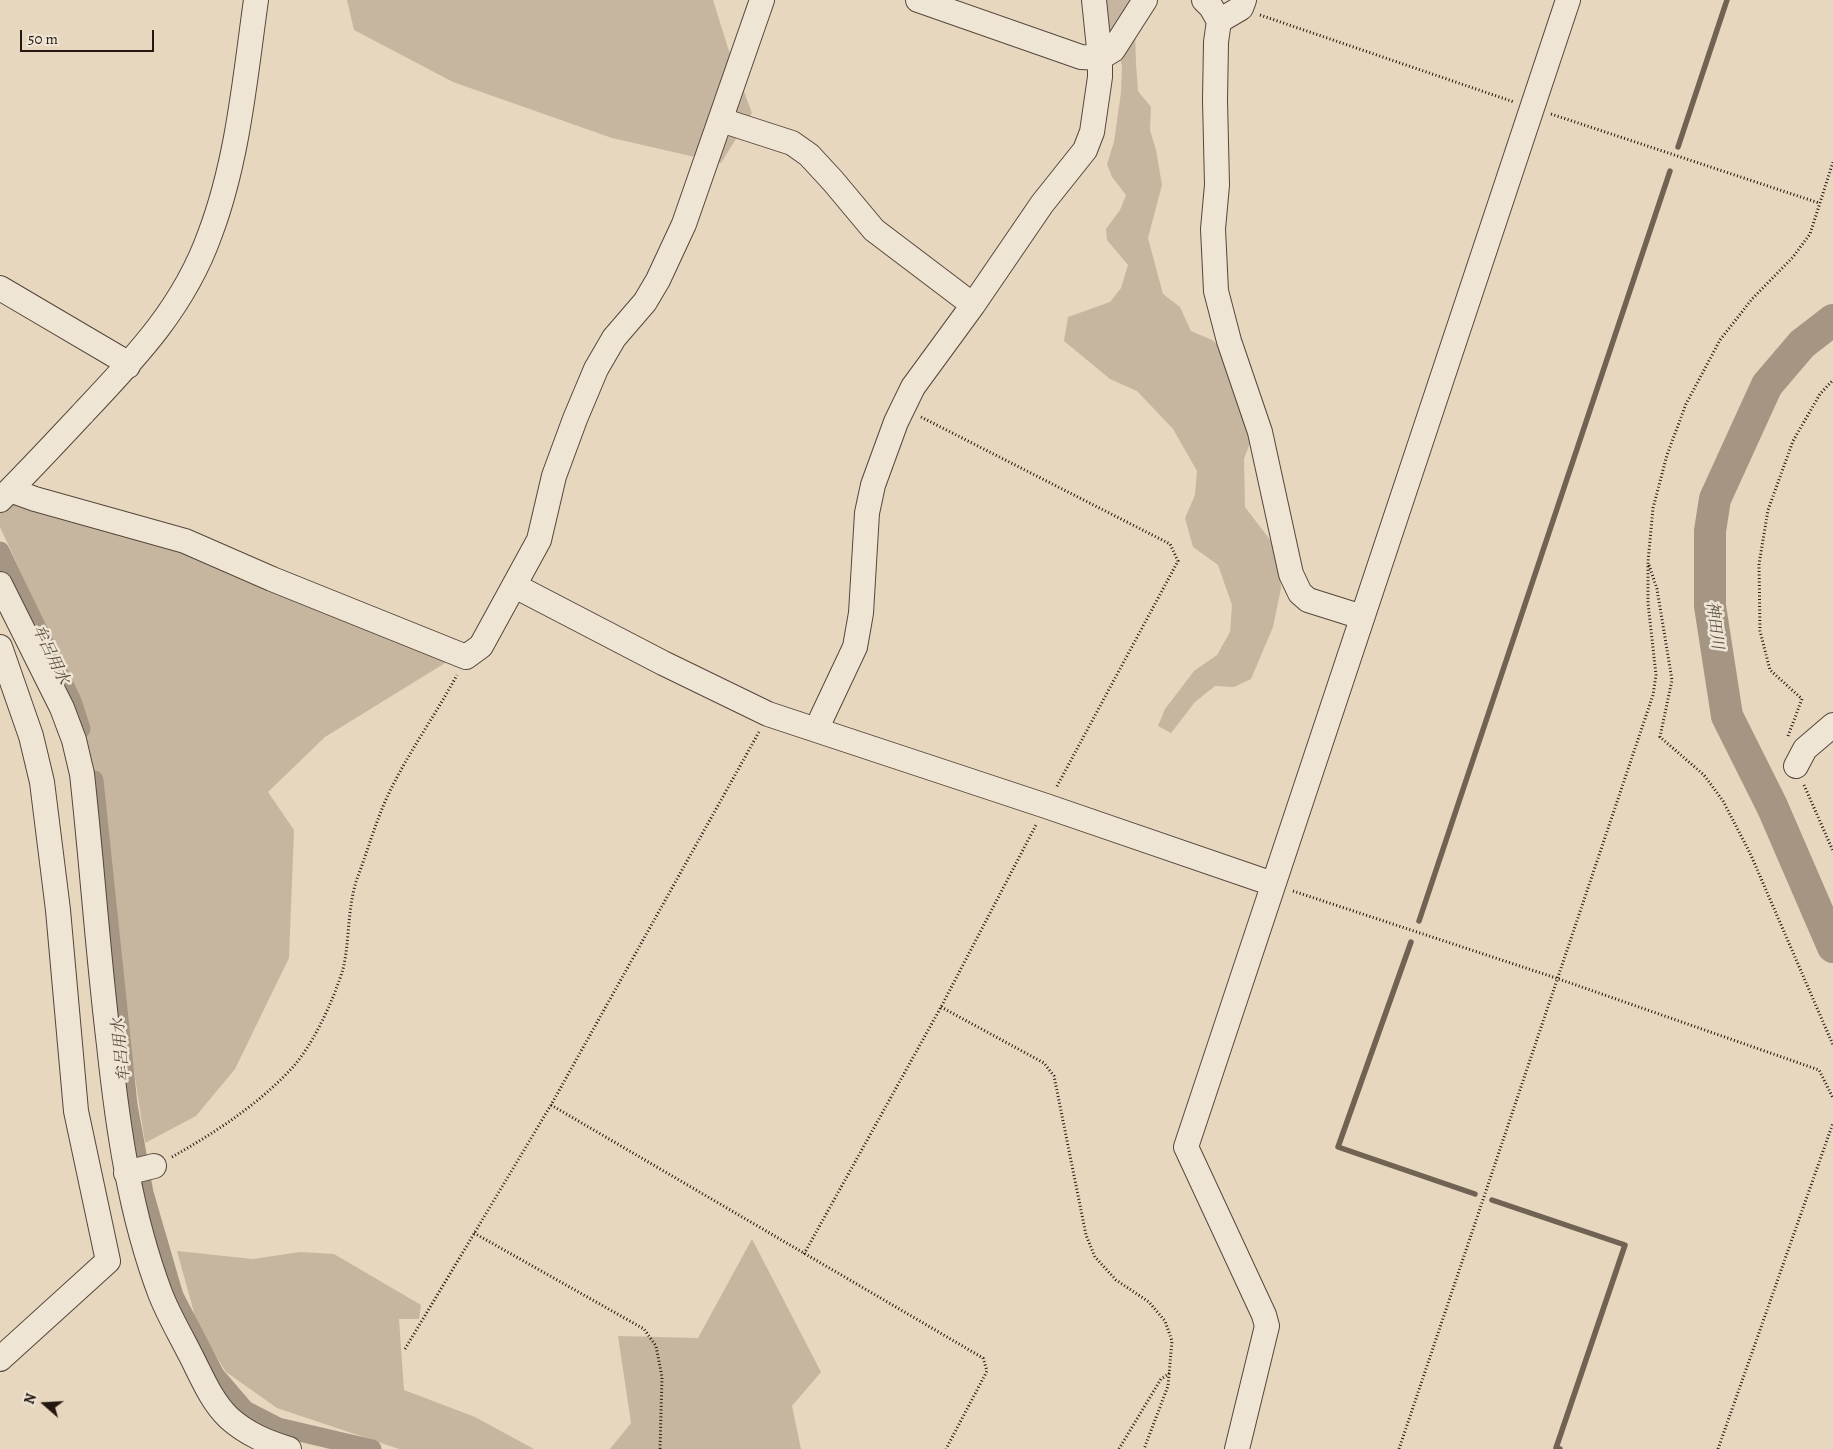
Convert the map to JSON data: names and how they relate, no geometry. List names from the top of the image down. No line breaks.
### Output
{"water":["神田川","牟呂用水"],"scale_bar":"50 m","north":"left"}
